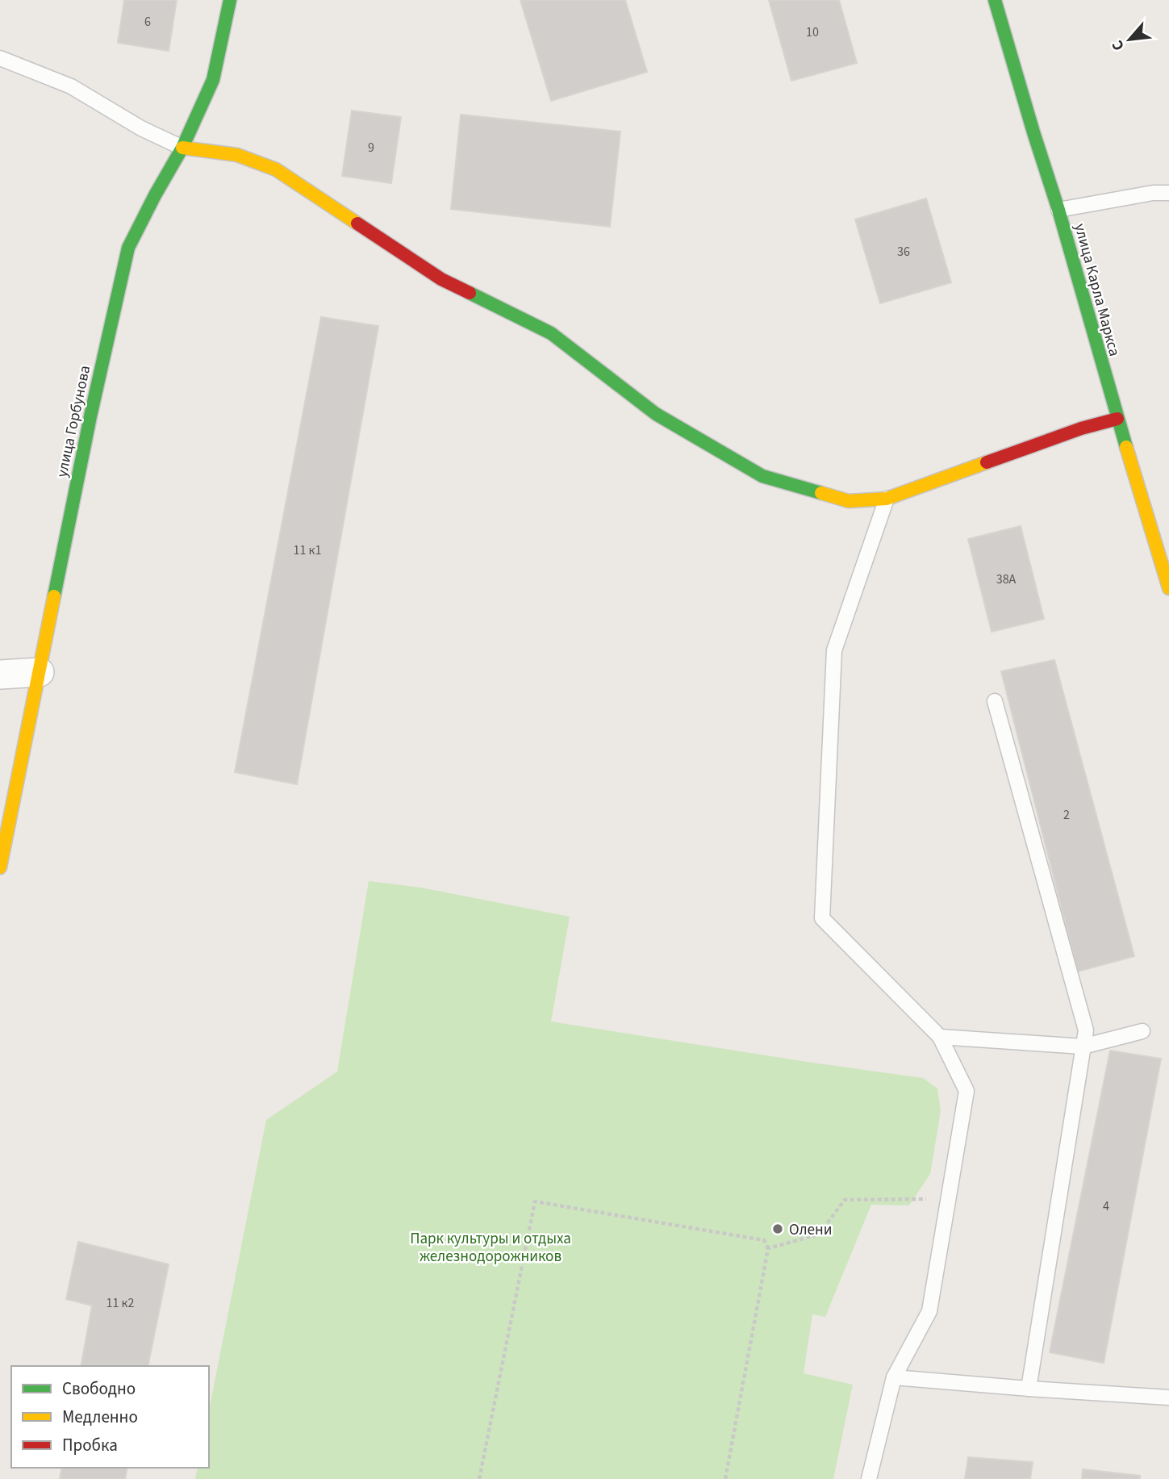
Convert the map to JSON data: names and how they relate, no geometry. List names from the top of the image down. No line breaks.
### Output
{"streets":{"street":["улица Карла Маркса","улица Горбунова"]},"parks":["Парк культуры и отдыха железнодорожников"],"places":["Олени"],"house_numbers":["6","10","9","36","11 к1","38А","2","4","11 к2"],"legend":["Свободно","Медленно","Пробка"],"north":"bottom left"}
